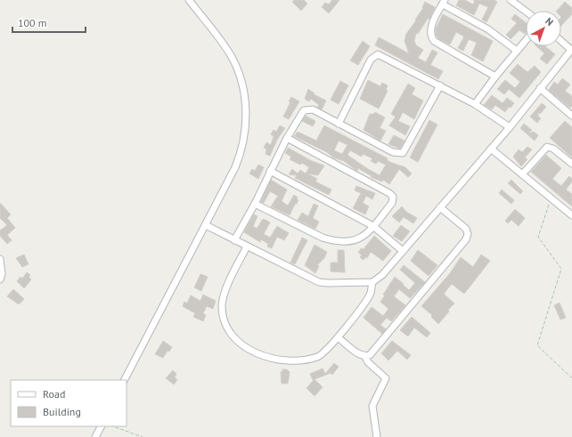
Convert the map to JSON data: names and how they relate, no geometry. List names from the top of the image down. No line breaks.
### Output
{"legend":["Road","Building"],"scale_bar":"100 m","north":"top right"}
